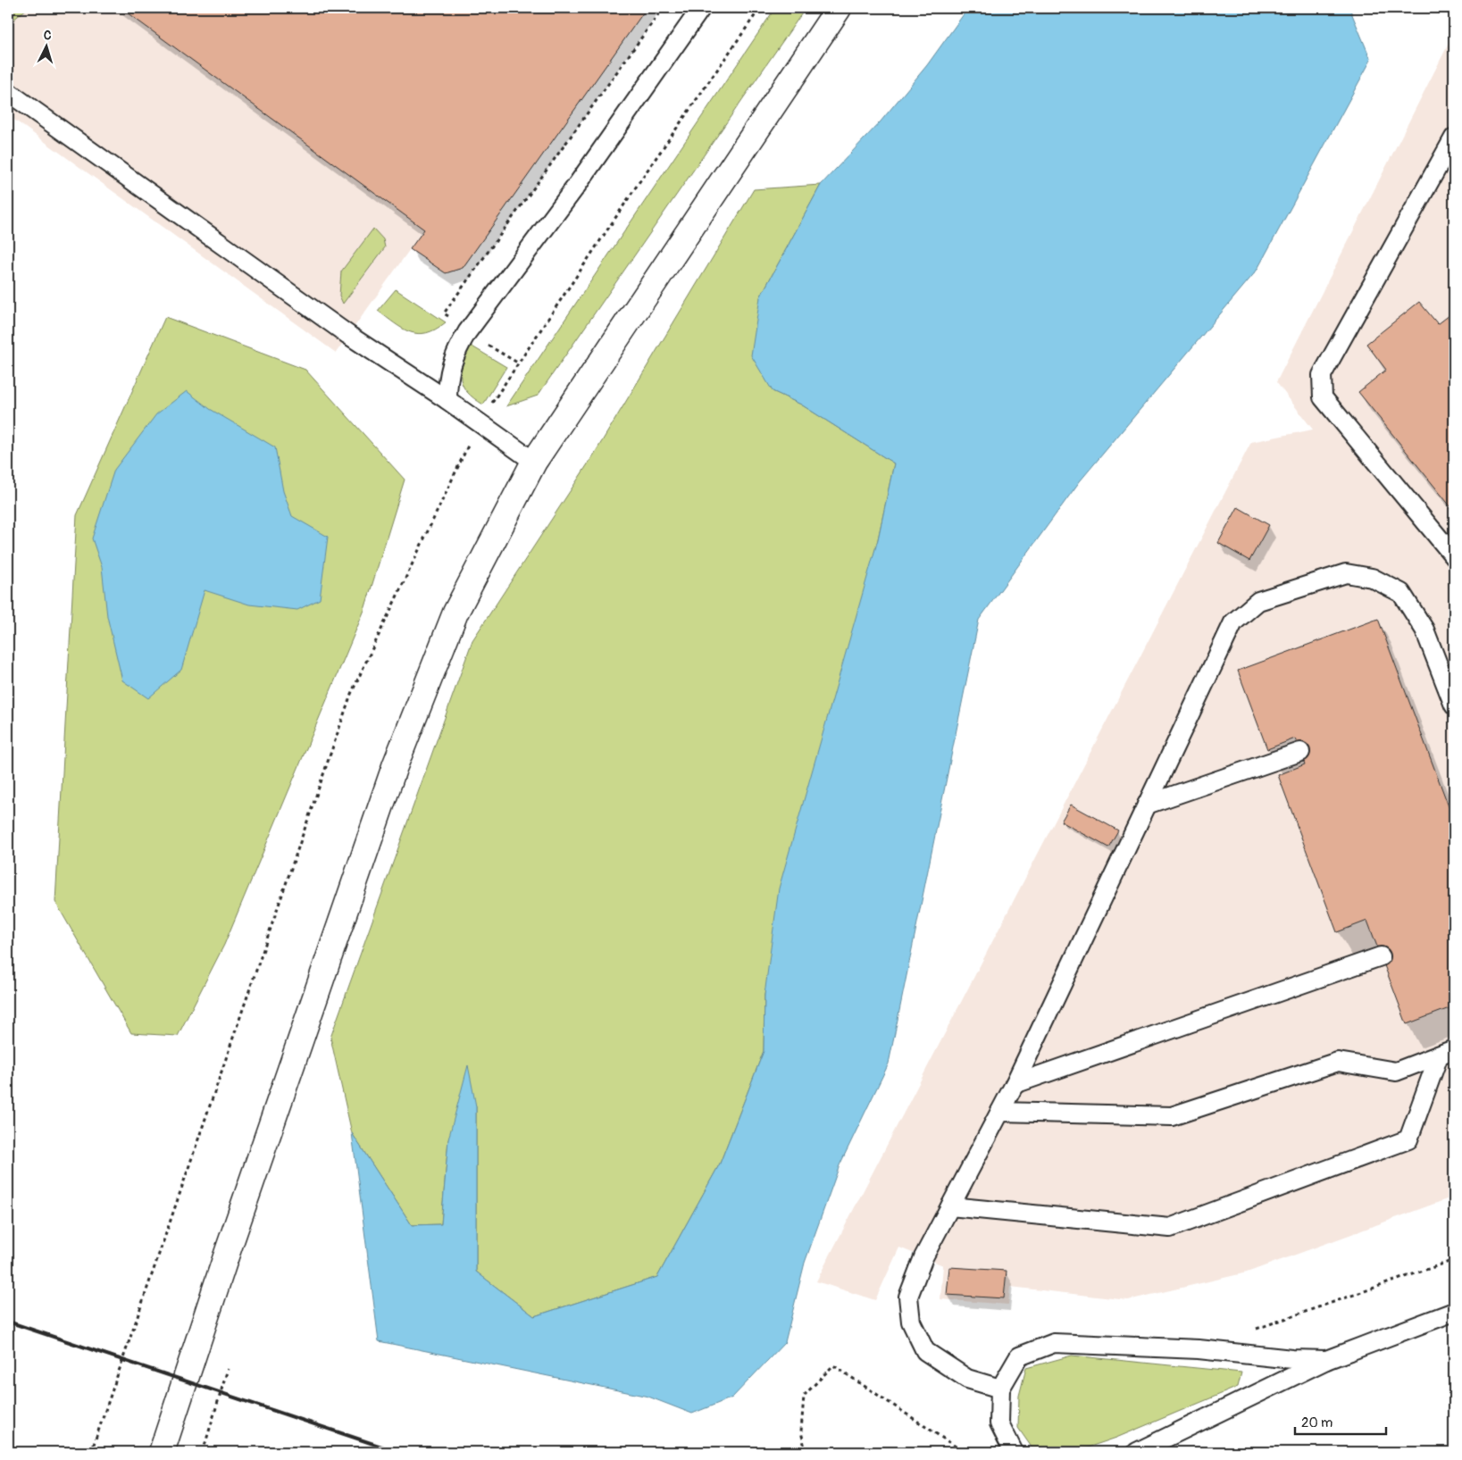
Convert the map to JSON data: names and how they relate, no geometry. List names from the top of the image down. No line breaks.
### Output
{"scale_bar":"20 m","north":"top"}
